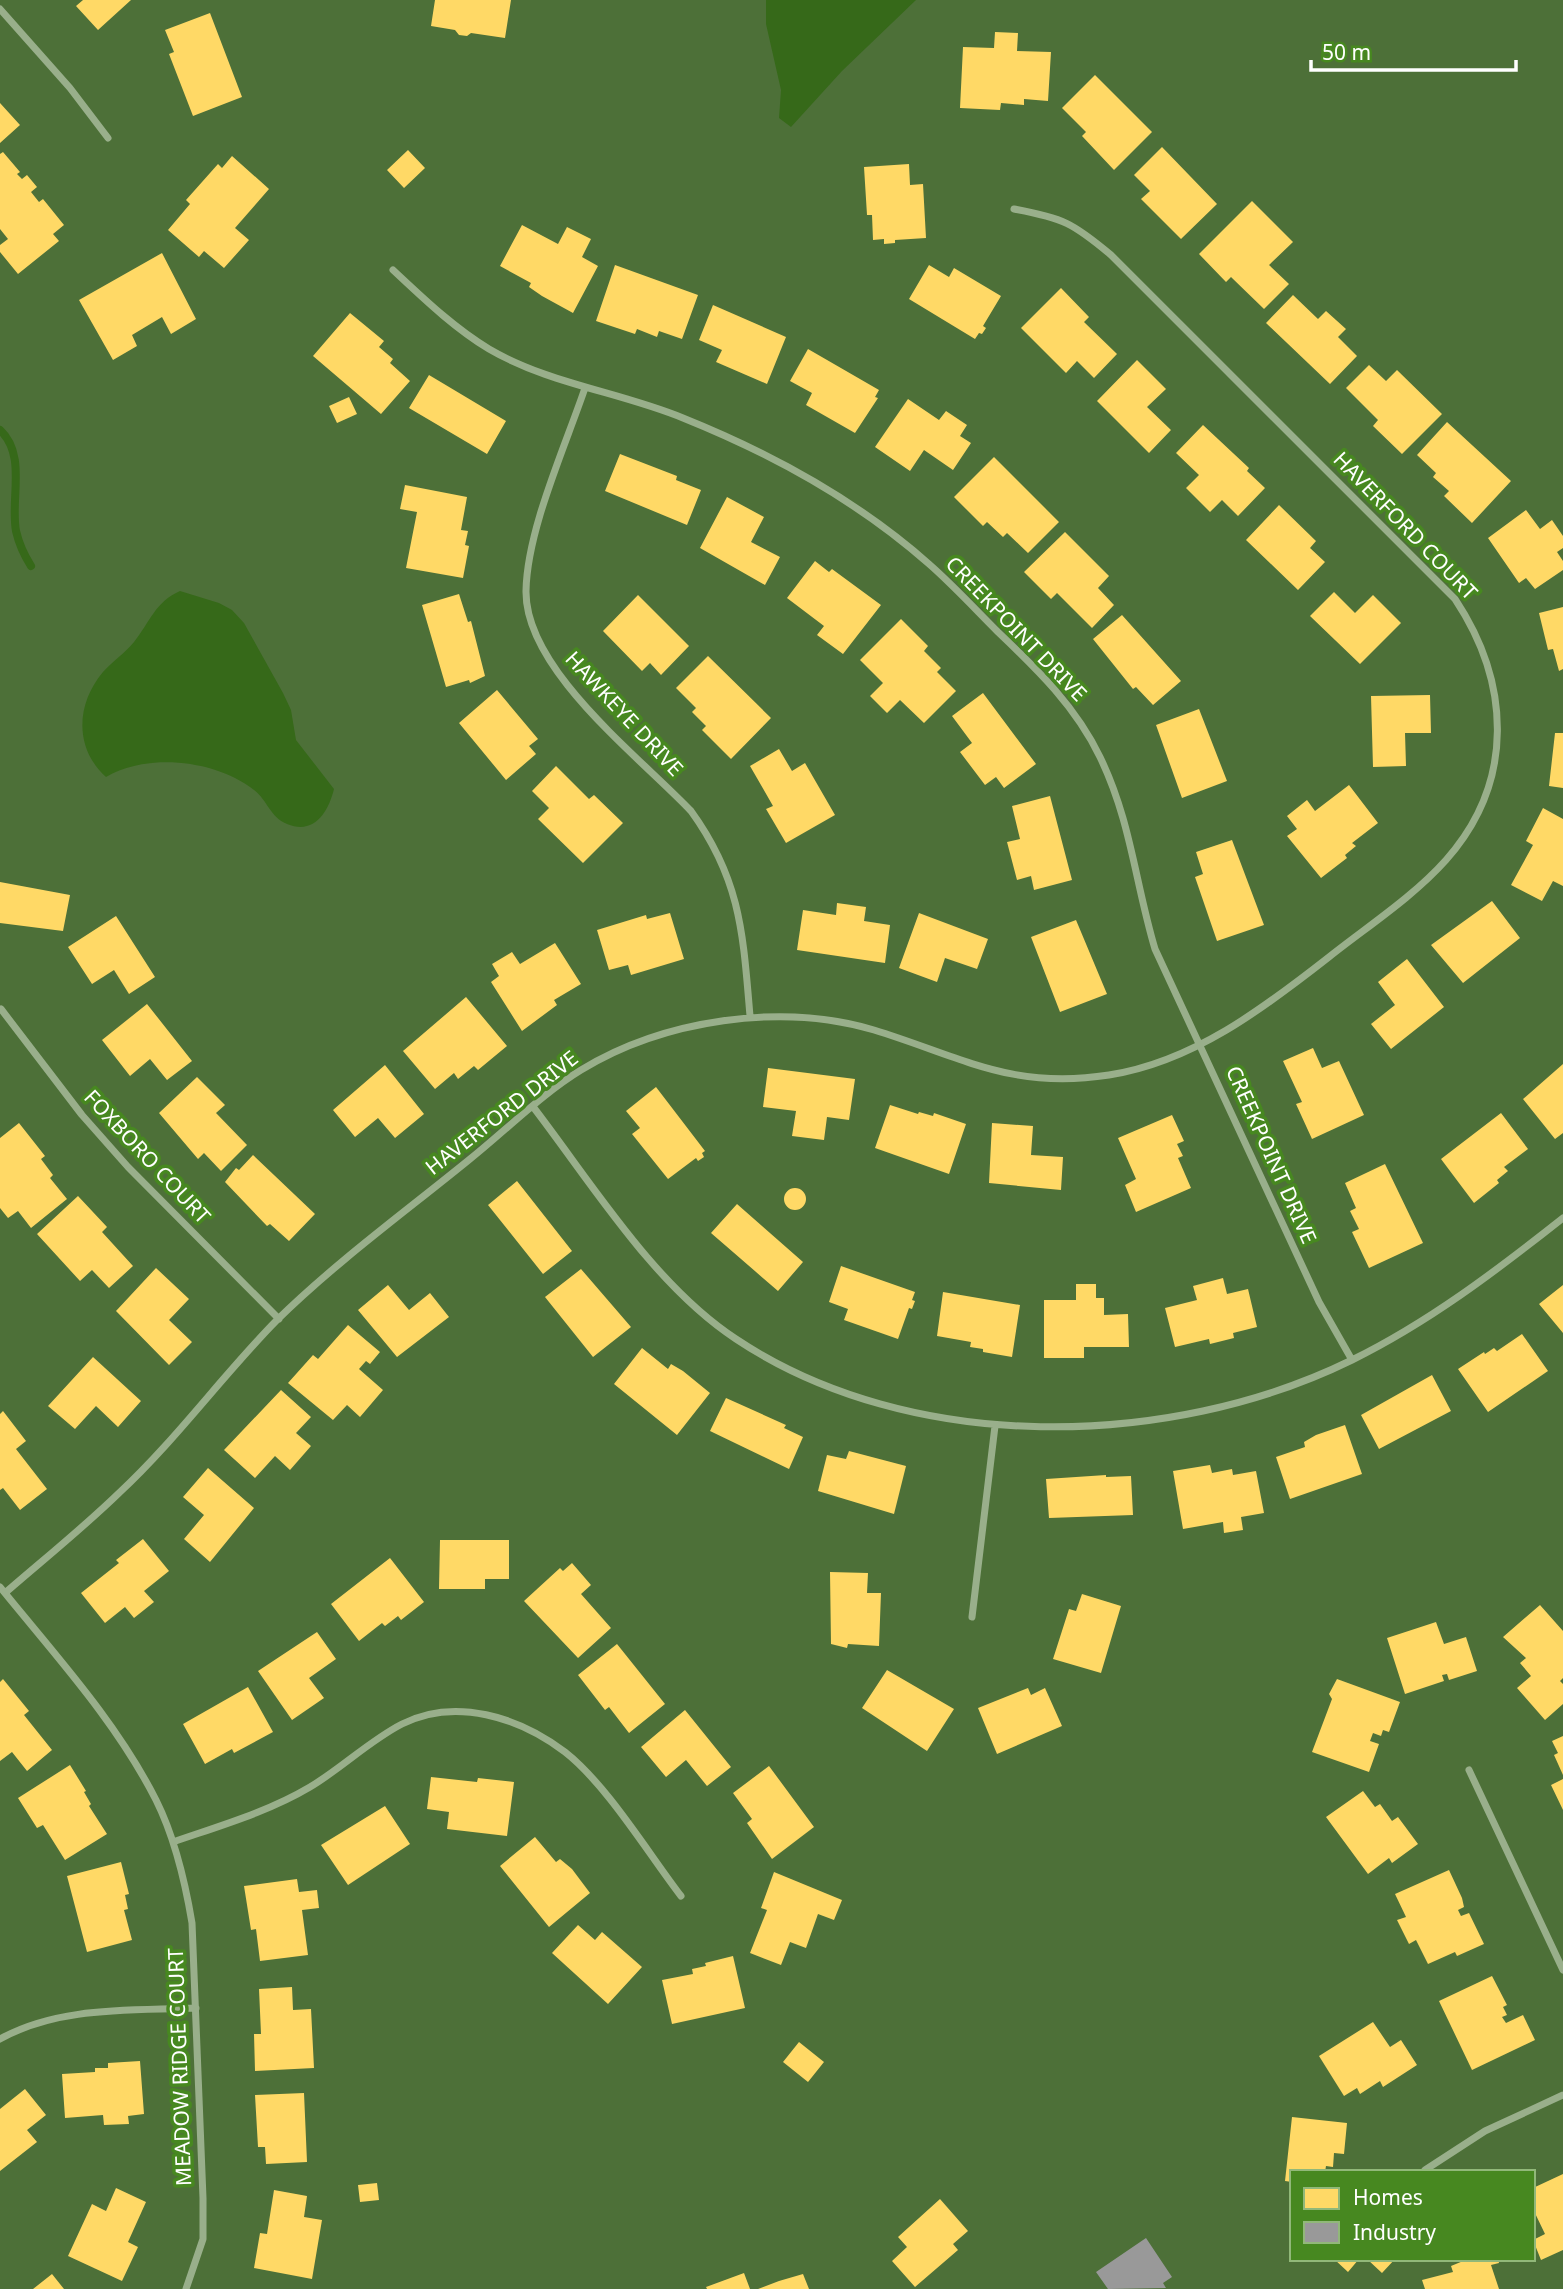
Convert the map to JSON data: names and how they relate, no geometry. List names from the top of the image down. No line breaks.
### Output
{"streets":{"street":["HAVERFORD COURT","CREEKPOINT DRIVE","HAWKEYE DRIVE","HAVERFORD DRIVE","FOXBORO COURT","MEADOW RIDGE COURT"]},"crossings":[["HAVERFORD COURT","CREEKPOINT DRIVE"],["HAVERFORD COURT","HAVERFORD DRIVE"],["CREEKPOINT DRIVE","HAWKEYE DRIVE"],["CREEKPOINT DRIVE","HAVERFORD DRIVE"],["HAWKEYE DRIVE","HAVERFORD DRIVE"],["HAVERFORD DRIVE","FOXBORO COURT"],["HAVERFORD DRIVE","MEADOW RIDGE COURT"]],"legend":["Homes","Industry"],"scale_bar":"50 m"}
